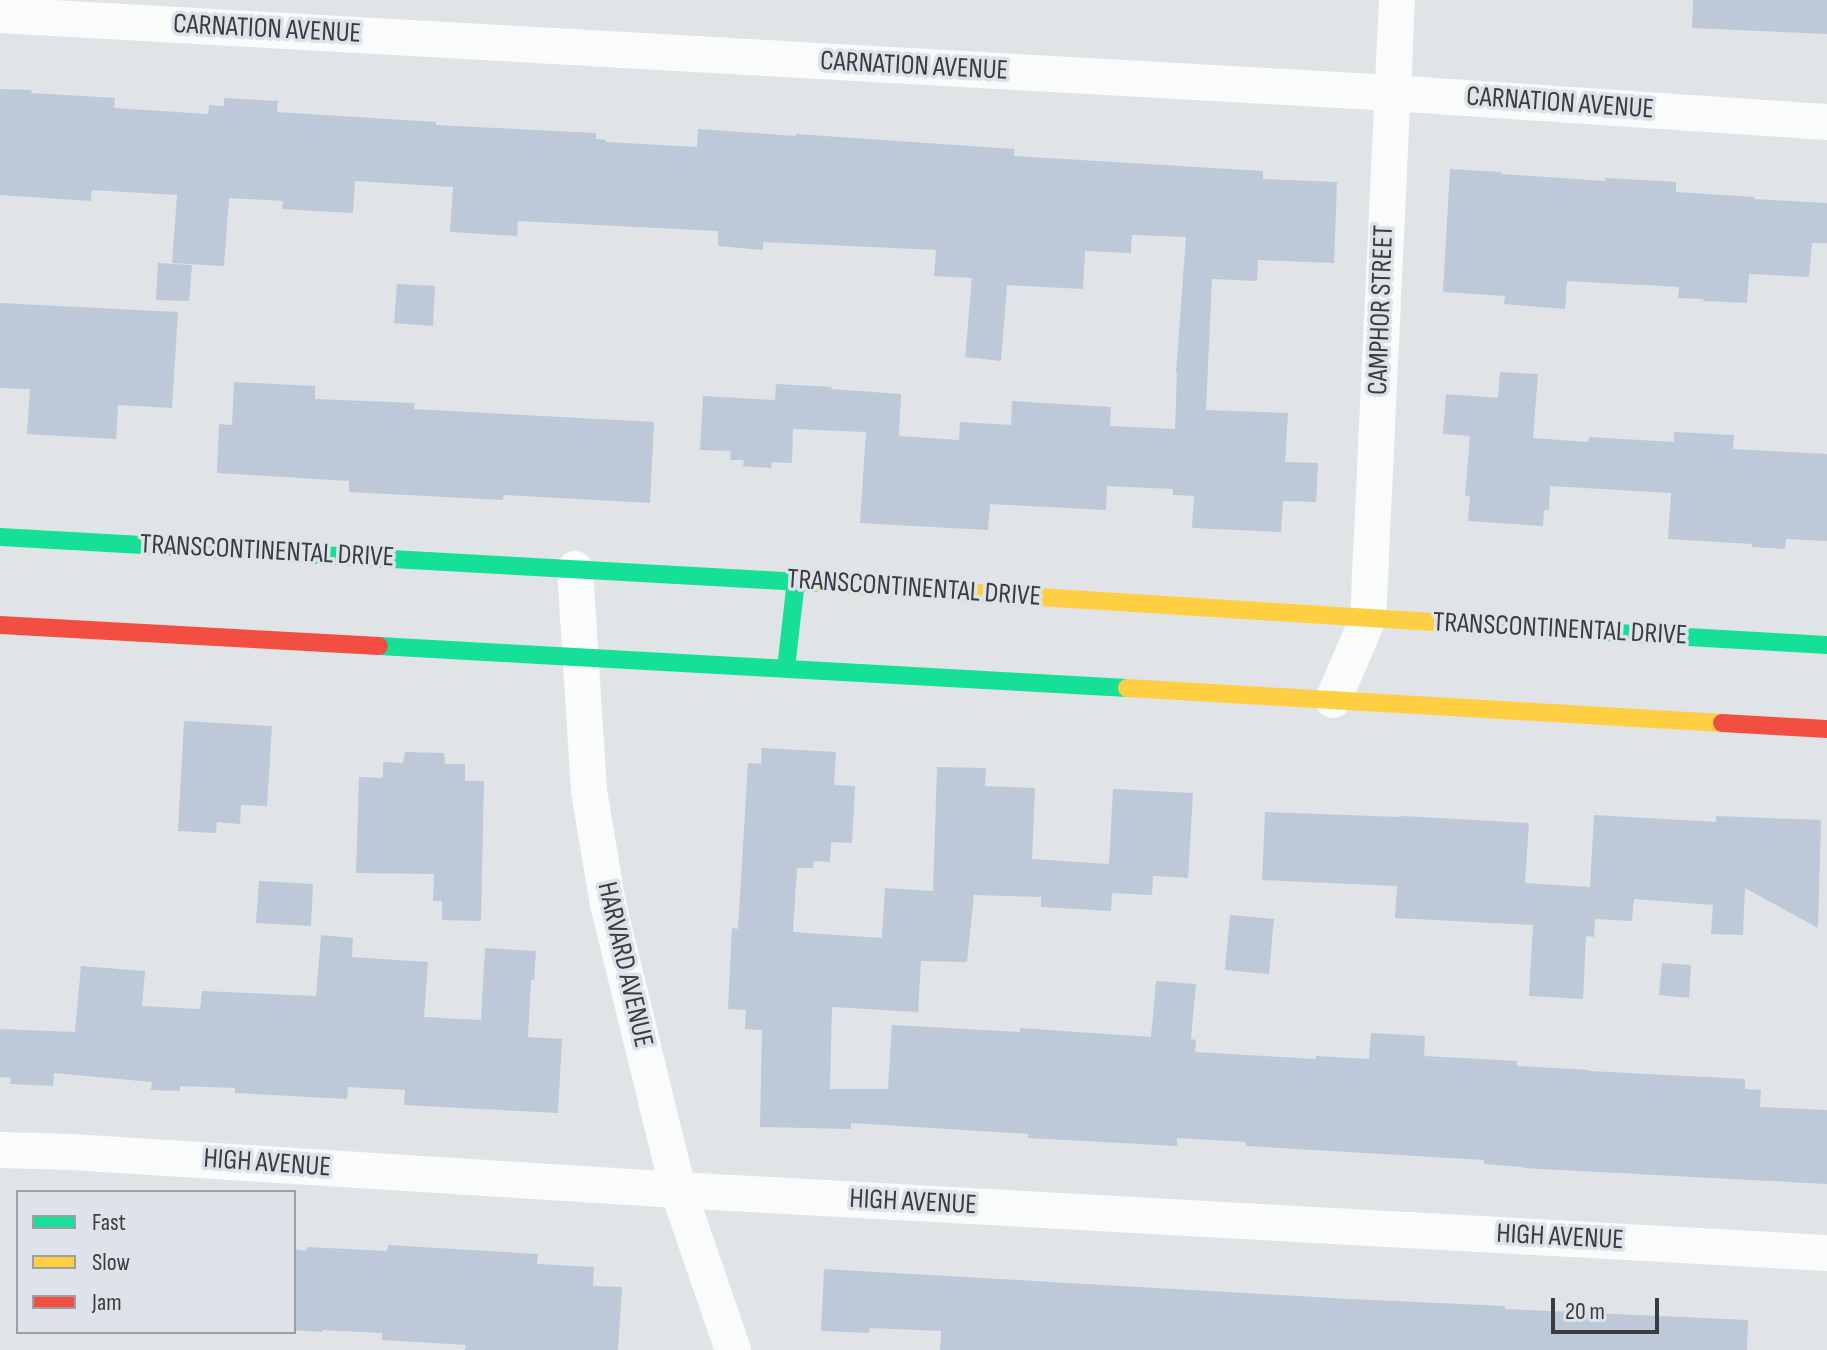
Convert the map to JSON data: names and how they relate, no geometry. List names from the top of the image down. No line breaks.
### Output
{"streets":{"street":["CARNATION AVENUE","CAMPHOR STREET","TRANSCONTINENTAL DRIVE","HARVARD AVENUE","HIGH AVENUE"]},"crossings":[["CARNATION AVENUE","CAMPHOR STREET"],["CAMPHOR STREET","TRANSCONTINENTAL DRIVE"],["TRANSCONTINENTAL DRIVE","HARVARD AVENUE"],["HARVARD AVENUE","HIGH AVENUE"]],"legend":["Fast","Slow","Jam"],"scale_bar":"20 m"}
